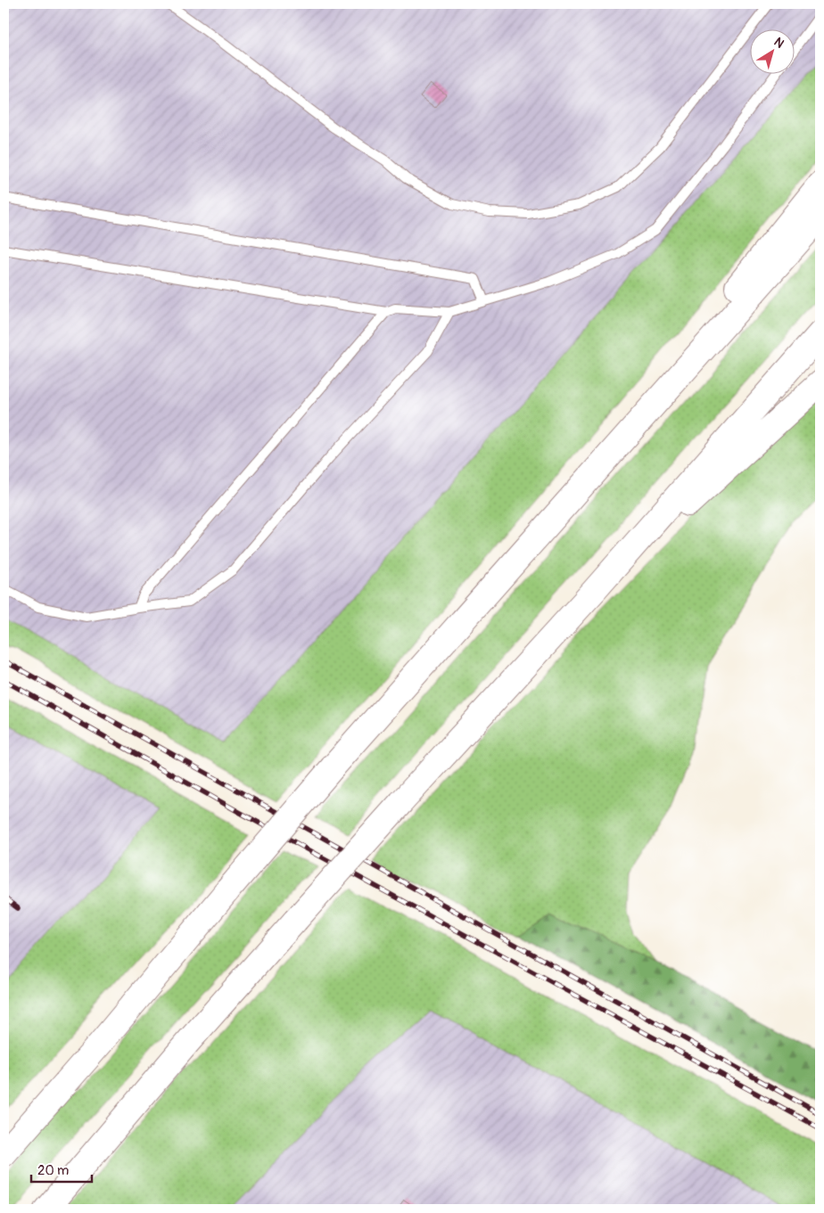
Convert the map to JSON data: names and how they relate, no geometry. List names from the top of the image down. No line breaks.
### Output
{"scale_bar":"20 m","north":"top right"}
